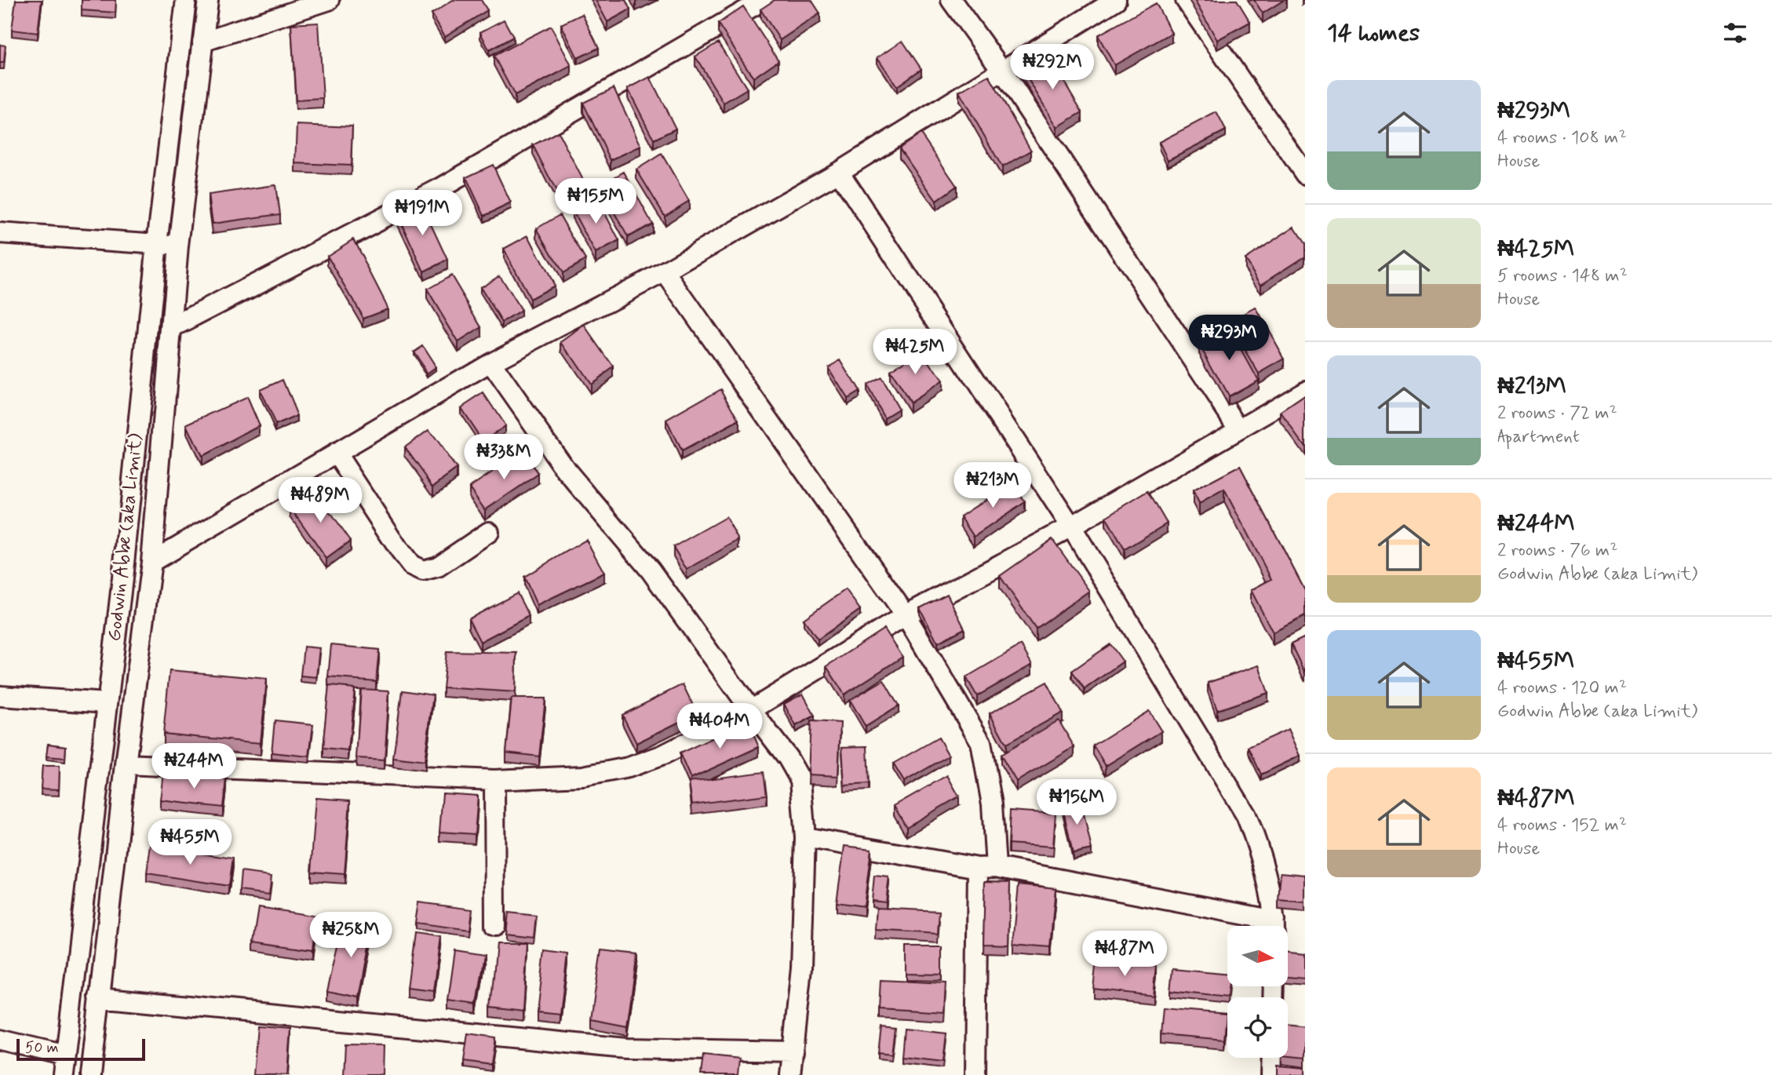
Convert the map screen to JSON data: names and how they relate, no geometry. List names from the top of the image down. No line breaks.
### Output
{"streets":{"street":["Godwin Abbe (aka Limit)"]},"scale_bar":"50 m","north":"right","page":{"heading":"14 homes","price":["₦292M","₦155M","₦191M","₦293M","₦425M","₦338M","₦213M","₦489M","₦404M","₦244M","₦156M","₦455M","₦258M","₦487M"],"list":[{"name":"₦293M","note":"4 rooms · 108 m² · House"},{"name":"₦425M","note":"5 rooms · 148 m² · House"},{"name":"₦213M","note":"2 rooms · 72 m² · Apartment"},{"name":"₦244M","note":"2 rooms · 76 m² · Godwin Abbe (aka Limit)"},{"name":"₦455M","note":"4 rooms · 120 m² · Godwin Abbe (aka Limit)"},{"name":"₦487M","note":"4 rooms · 152 m² · House"}],"scale":"50 m"}}
